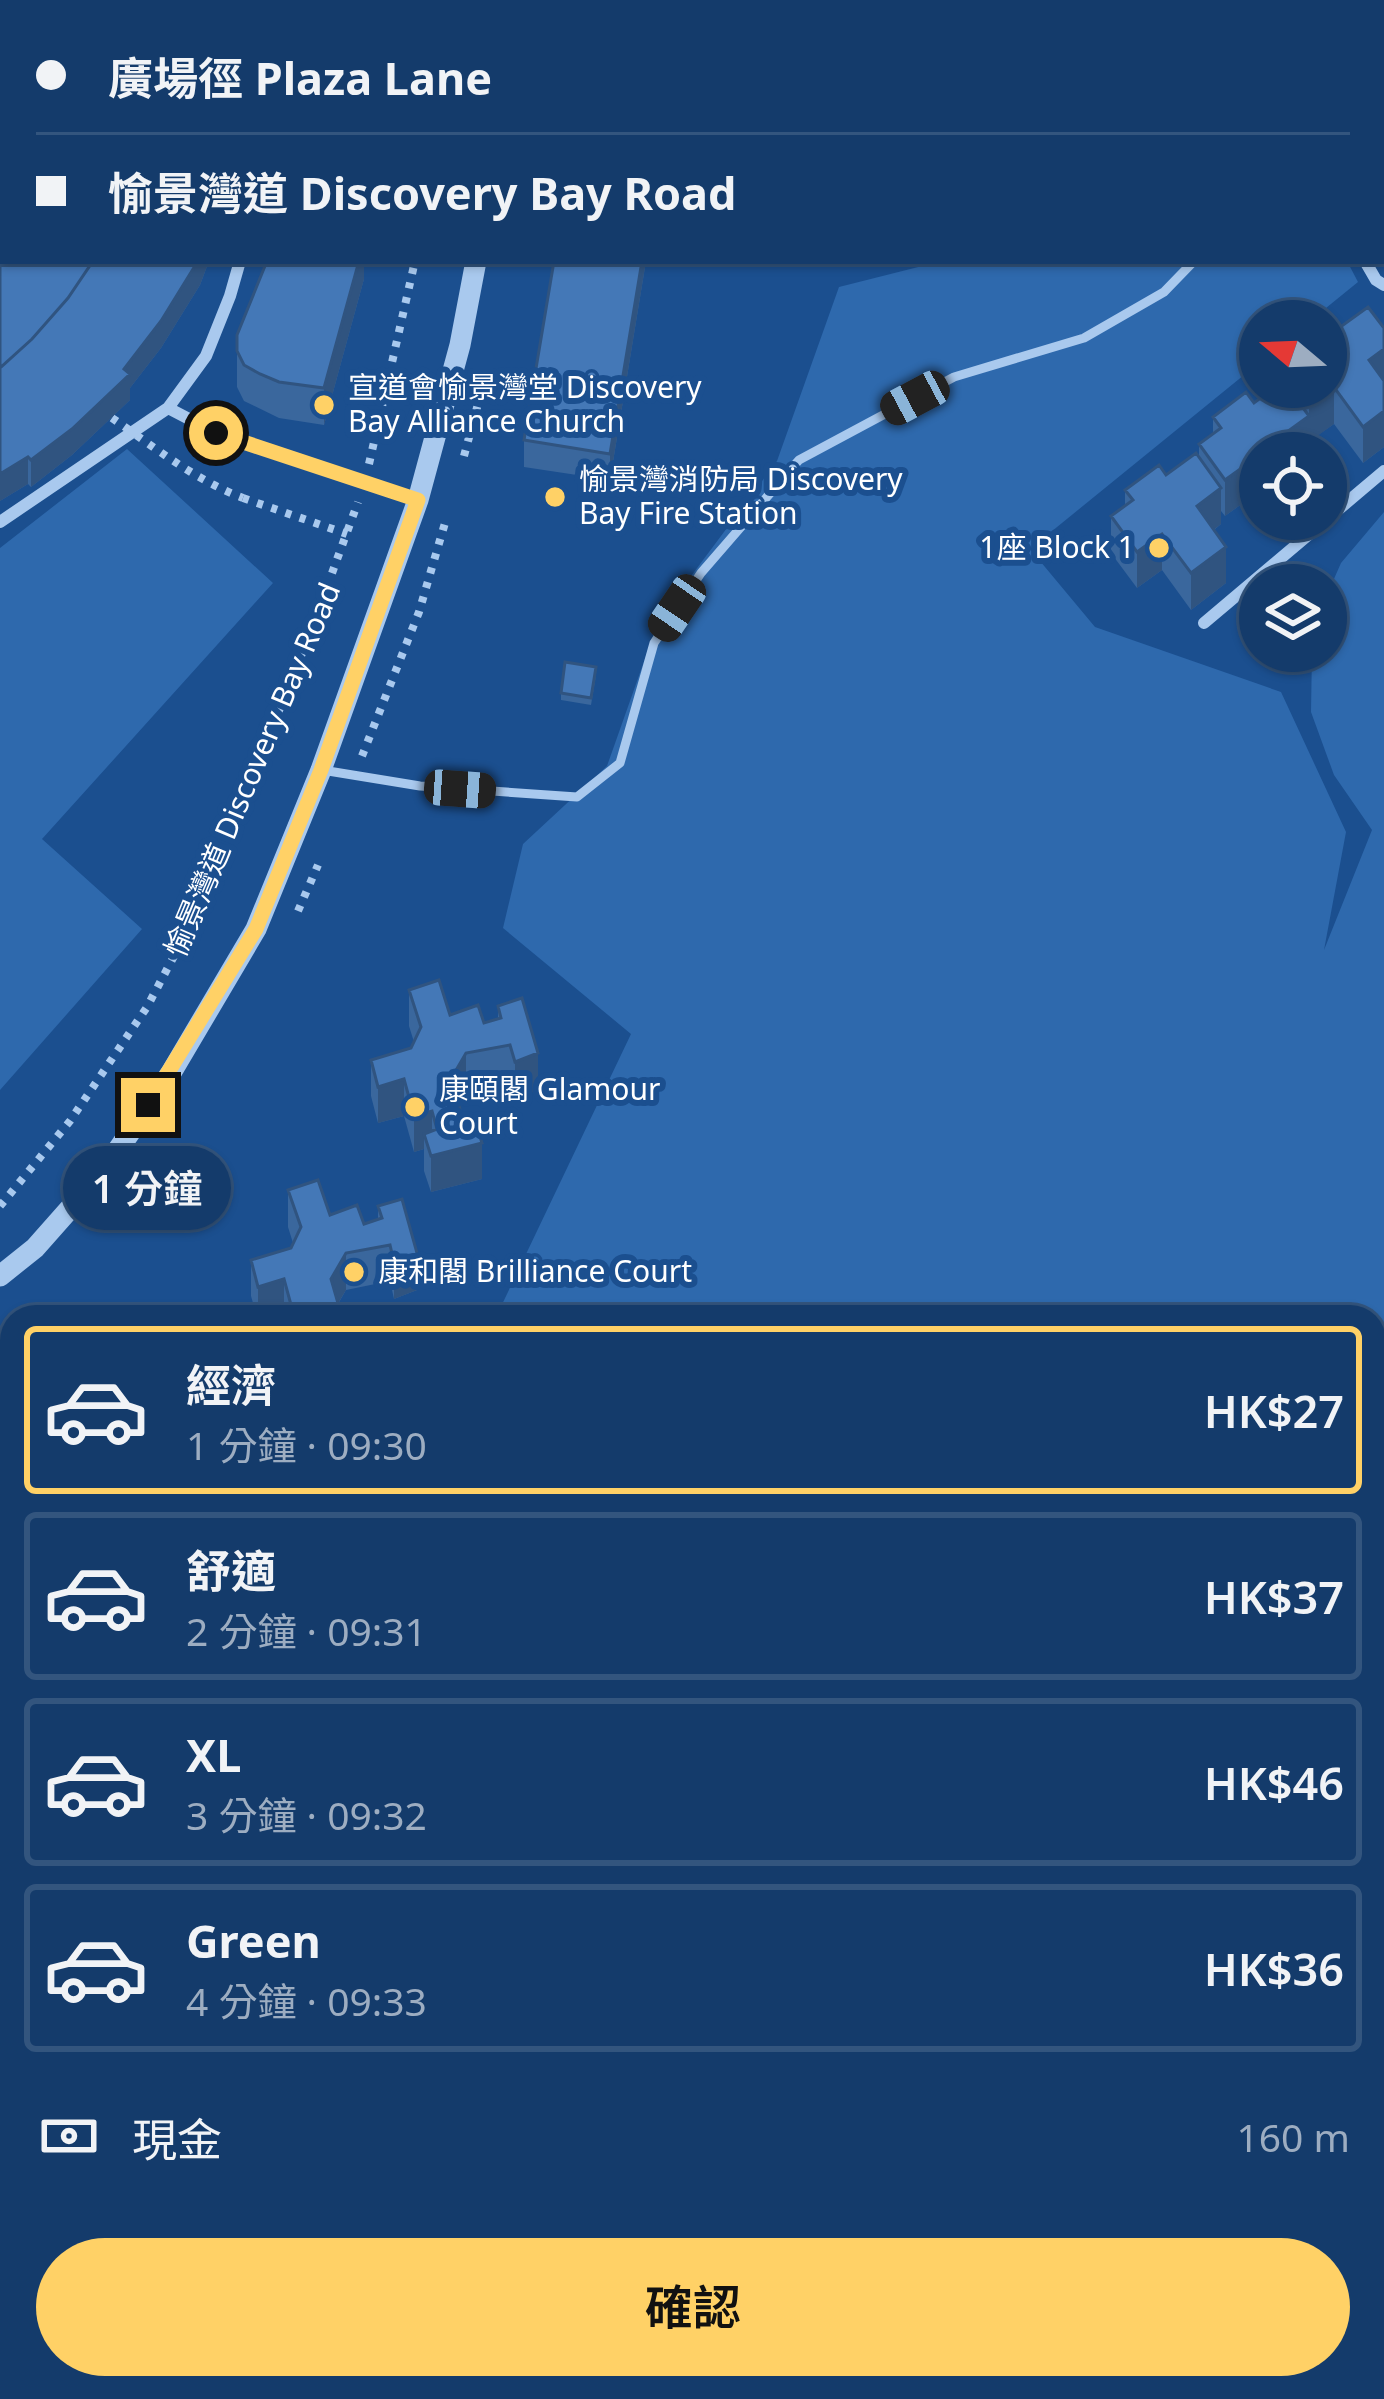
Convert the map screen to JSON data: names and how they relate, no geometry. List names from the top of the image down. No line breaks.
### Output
{"streets":{"street":["愉景灣道 Discovery Bay Road"]},"places":["宣道會愉景灣堂 Discovery Bay Alliance Church","愉景灣消防局 Discovery Bay Fire Station","1座 Block 1","康頤閣 Glamour Court","康和閣 Brilliance Court"],"north":"left","page":{"banner":["廣場徑 Plaza Lane","愉景灣道 Discovery Bay Road"],"bubble":"1 分鐘","list":[{"name":"經濟","note":"1 分鐘 · 09:30","value":"HK$27"},{"name":"舒適","note":"2 分鐘 · 09:31","value":"HK$37"},{"name":"XL","note":"3 分鐘 · 09:32","value":"HK$46"},{"name":"Green","note":"4 分鐘 · 09:33","value":"HK$36"}],"pay":["現金","160 m"],"buttons":"確認"}}
